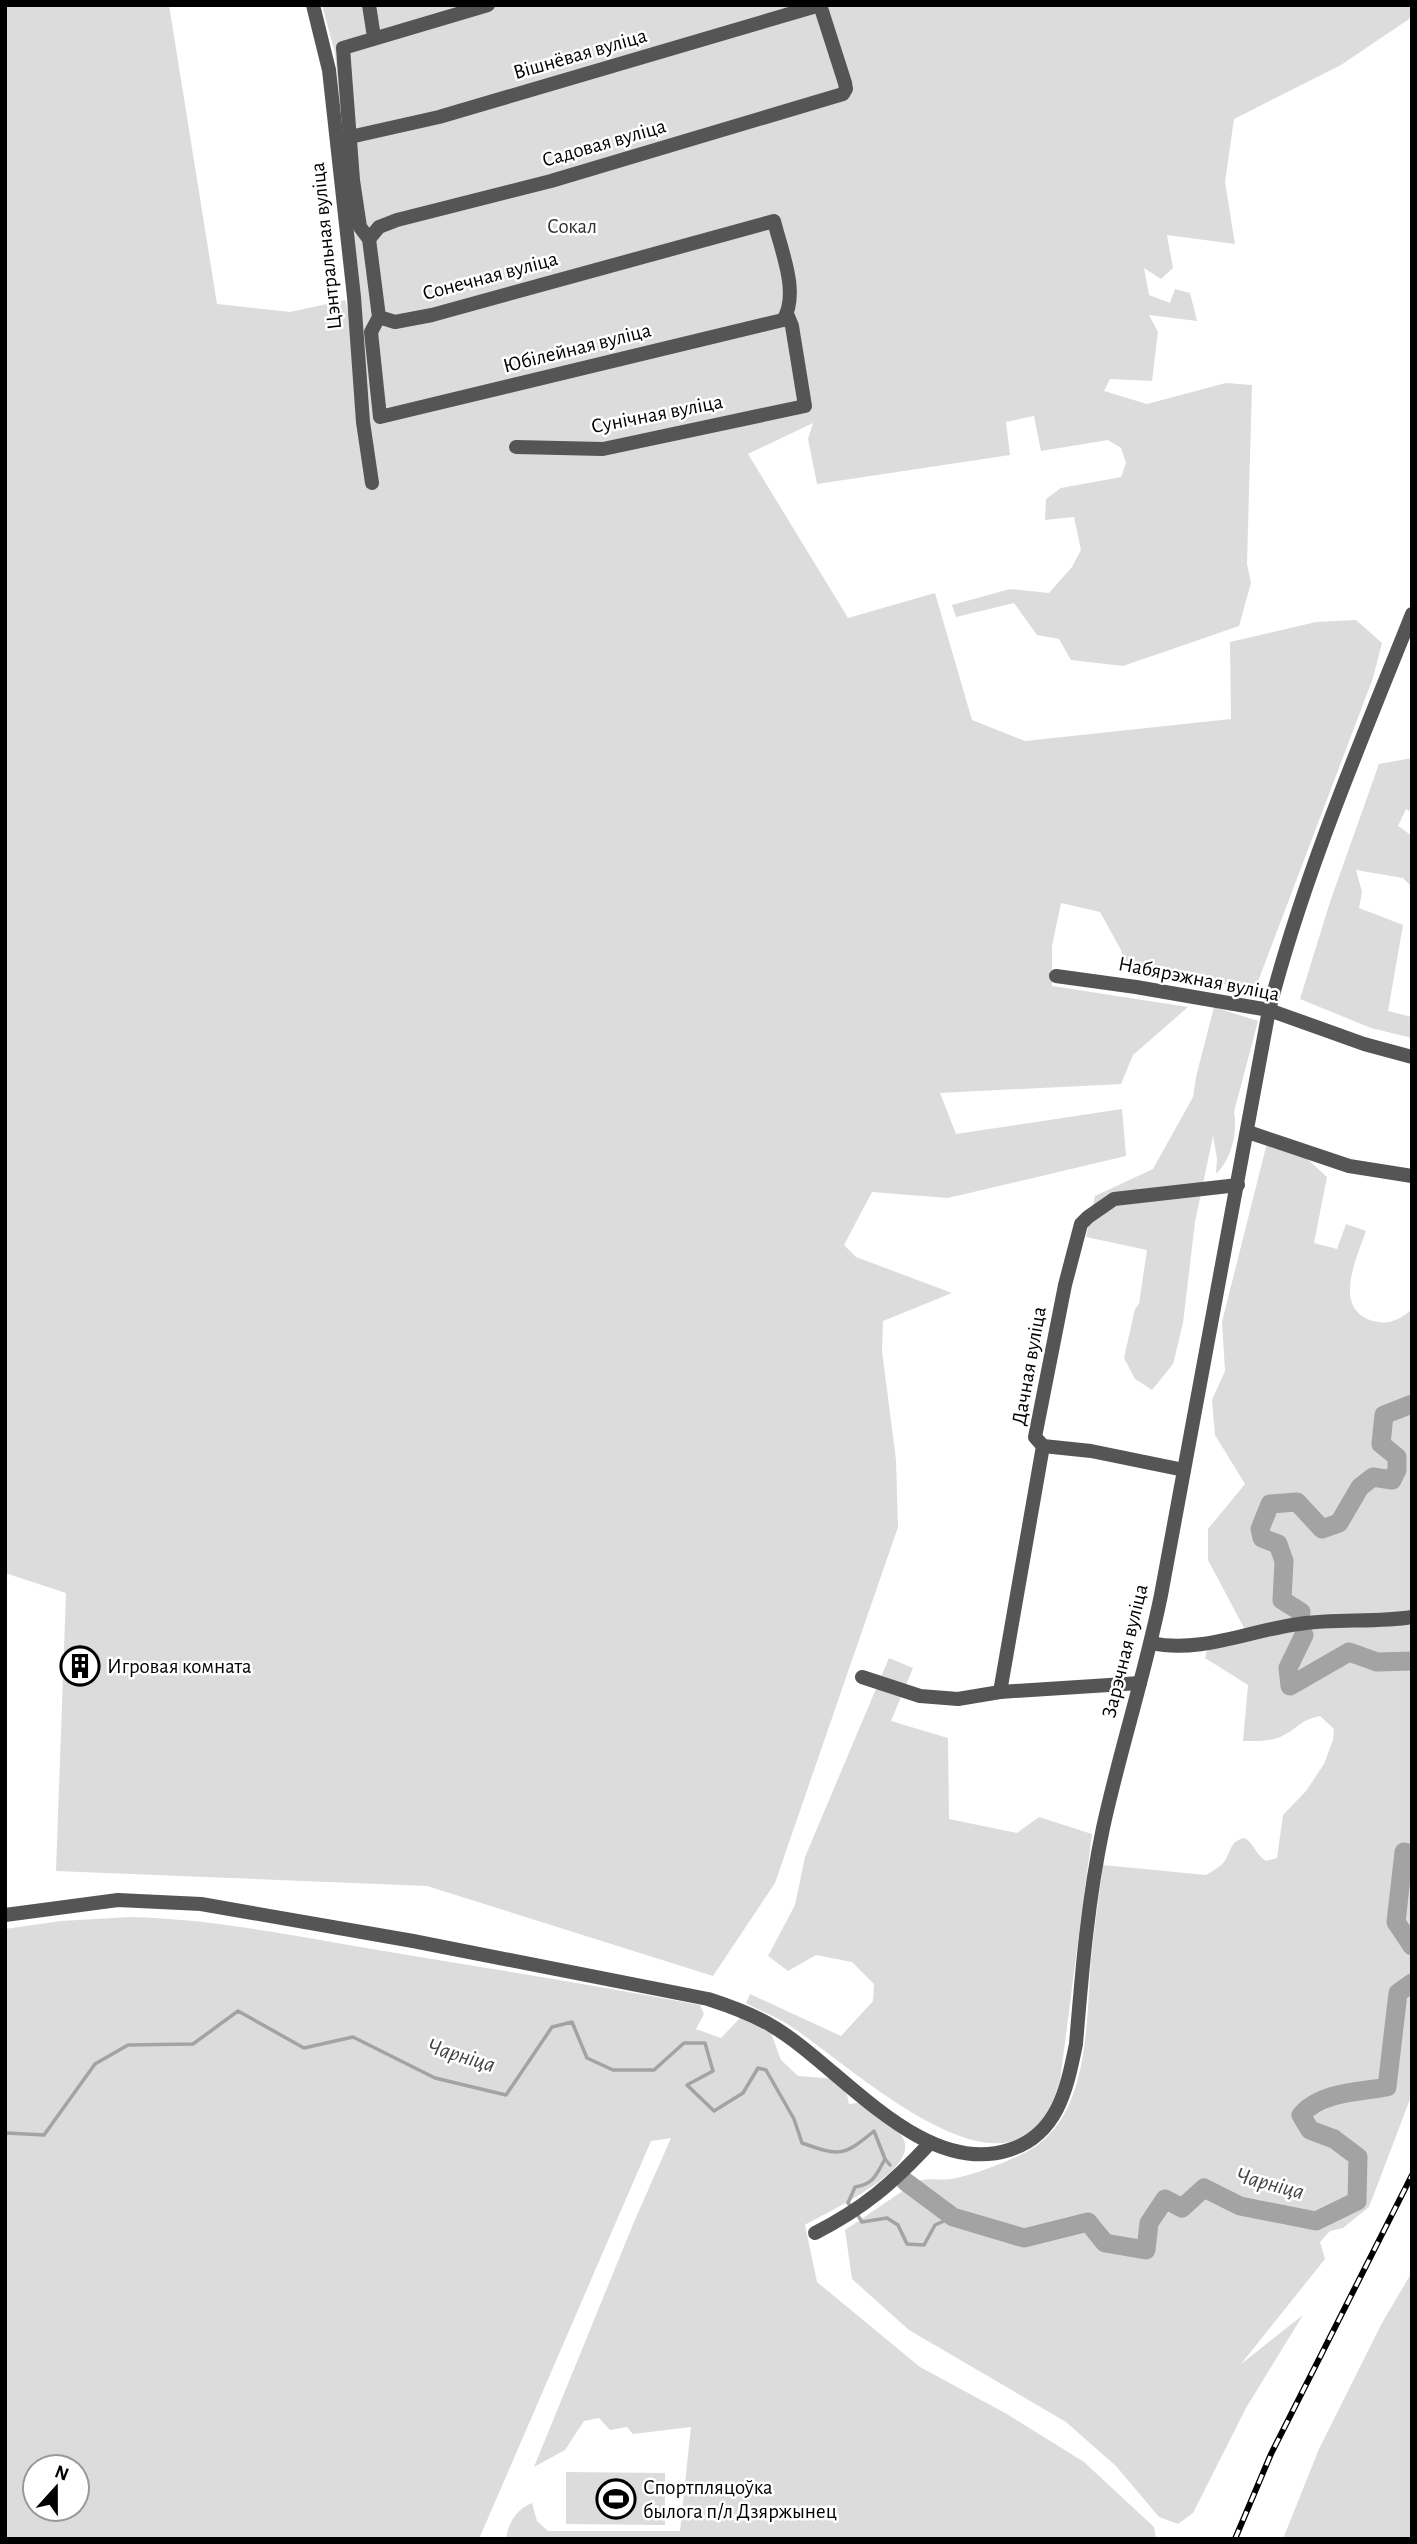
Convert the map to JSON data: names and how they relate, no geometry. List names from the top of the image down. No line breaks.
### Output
{"streets":{"street":["Вішнёвая вуліца","Садовая вуліца","Цэнтральная вуліца","Сонечная вуліца","Юбілейная вуліца","Сунічная вуліца","Набярэжная вуліца","Дачная вуліца","Зарэчная вуліца"]},"crossings":[["Вішнёвая вуліца","Садовая вуліца"],["Сонечная вуліца","Юбілейная вуліца"],["Сонечная вуліца","Сунічная вуліца"],["Юбілейная вуліца","Сунічная вуліца"],["Набярэжная вуліца","Зарэчная вуліца"],["Дачная вуліца","Зарэчная вуліца"]],"water":["Чарніца"],"parks":["Сокал"],"places":{"building":["Игровая комната"],"sports":["Спортпляцоўка былога п/л Дзяржынец"]},"north":"top"}
